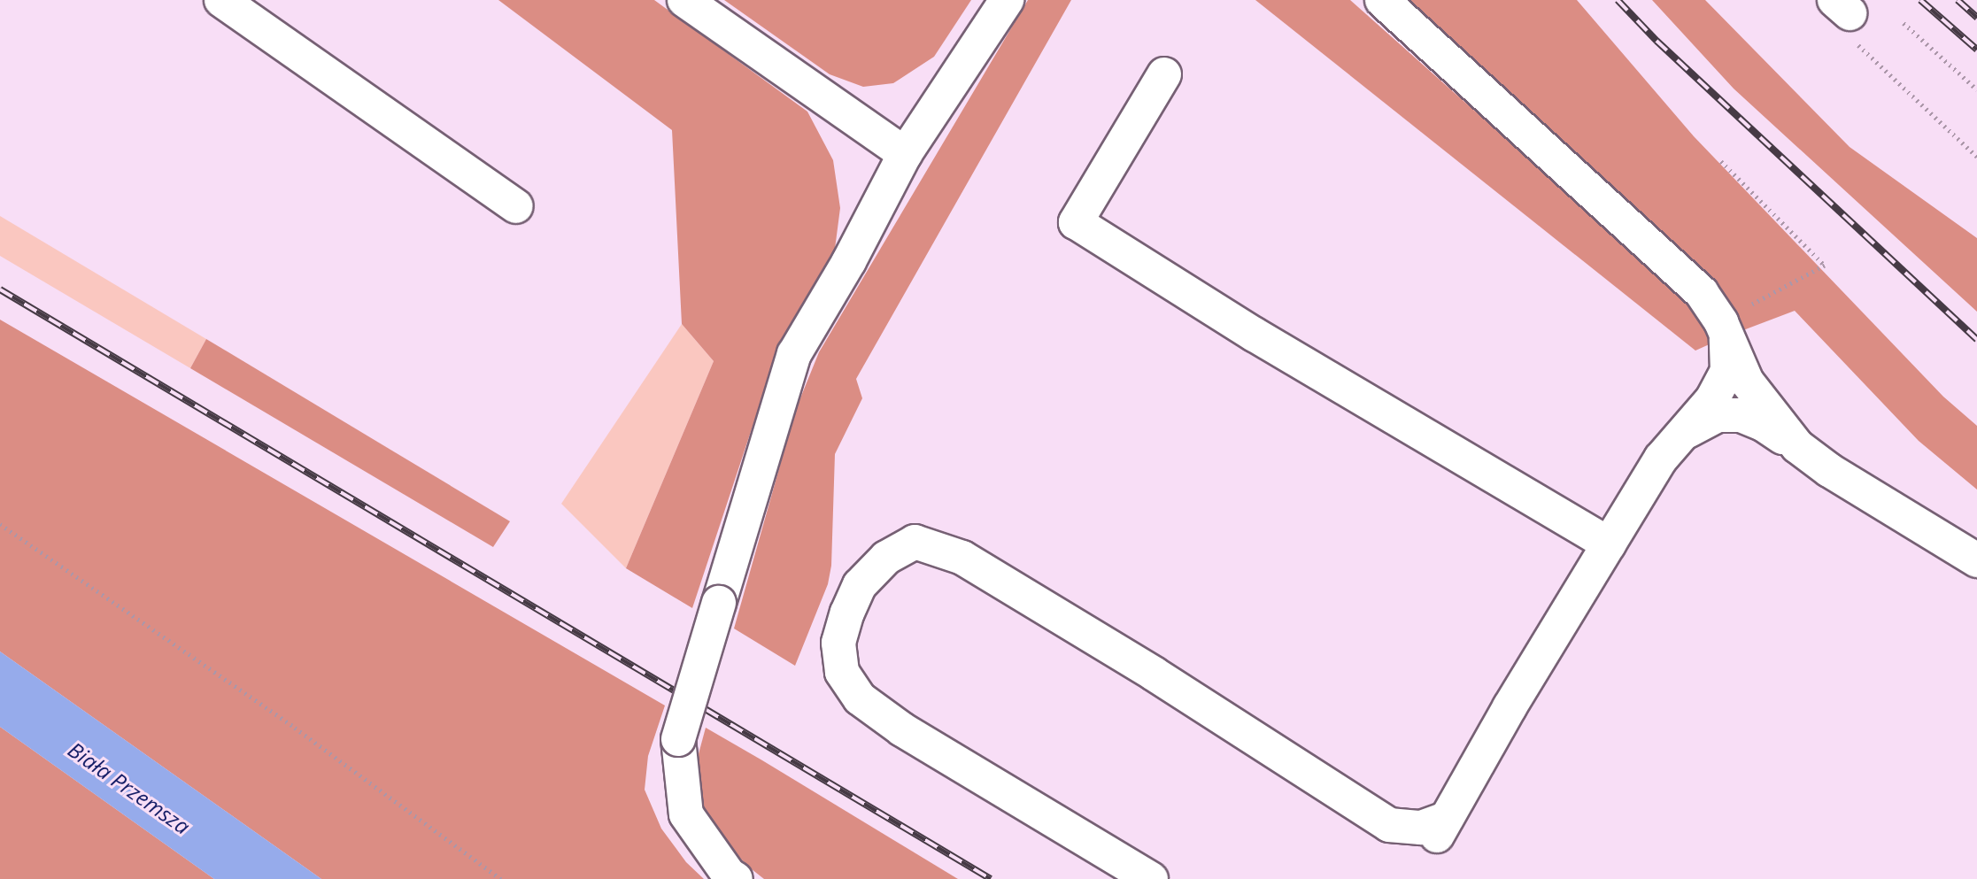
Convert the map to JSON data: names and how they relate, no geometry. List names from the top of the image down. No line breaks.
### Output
{"water":["Biała Przemsza"]}
